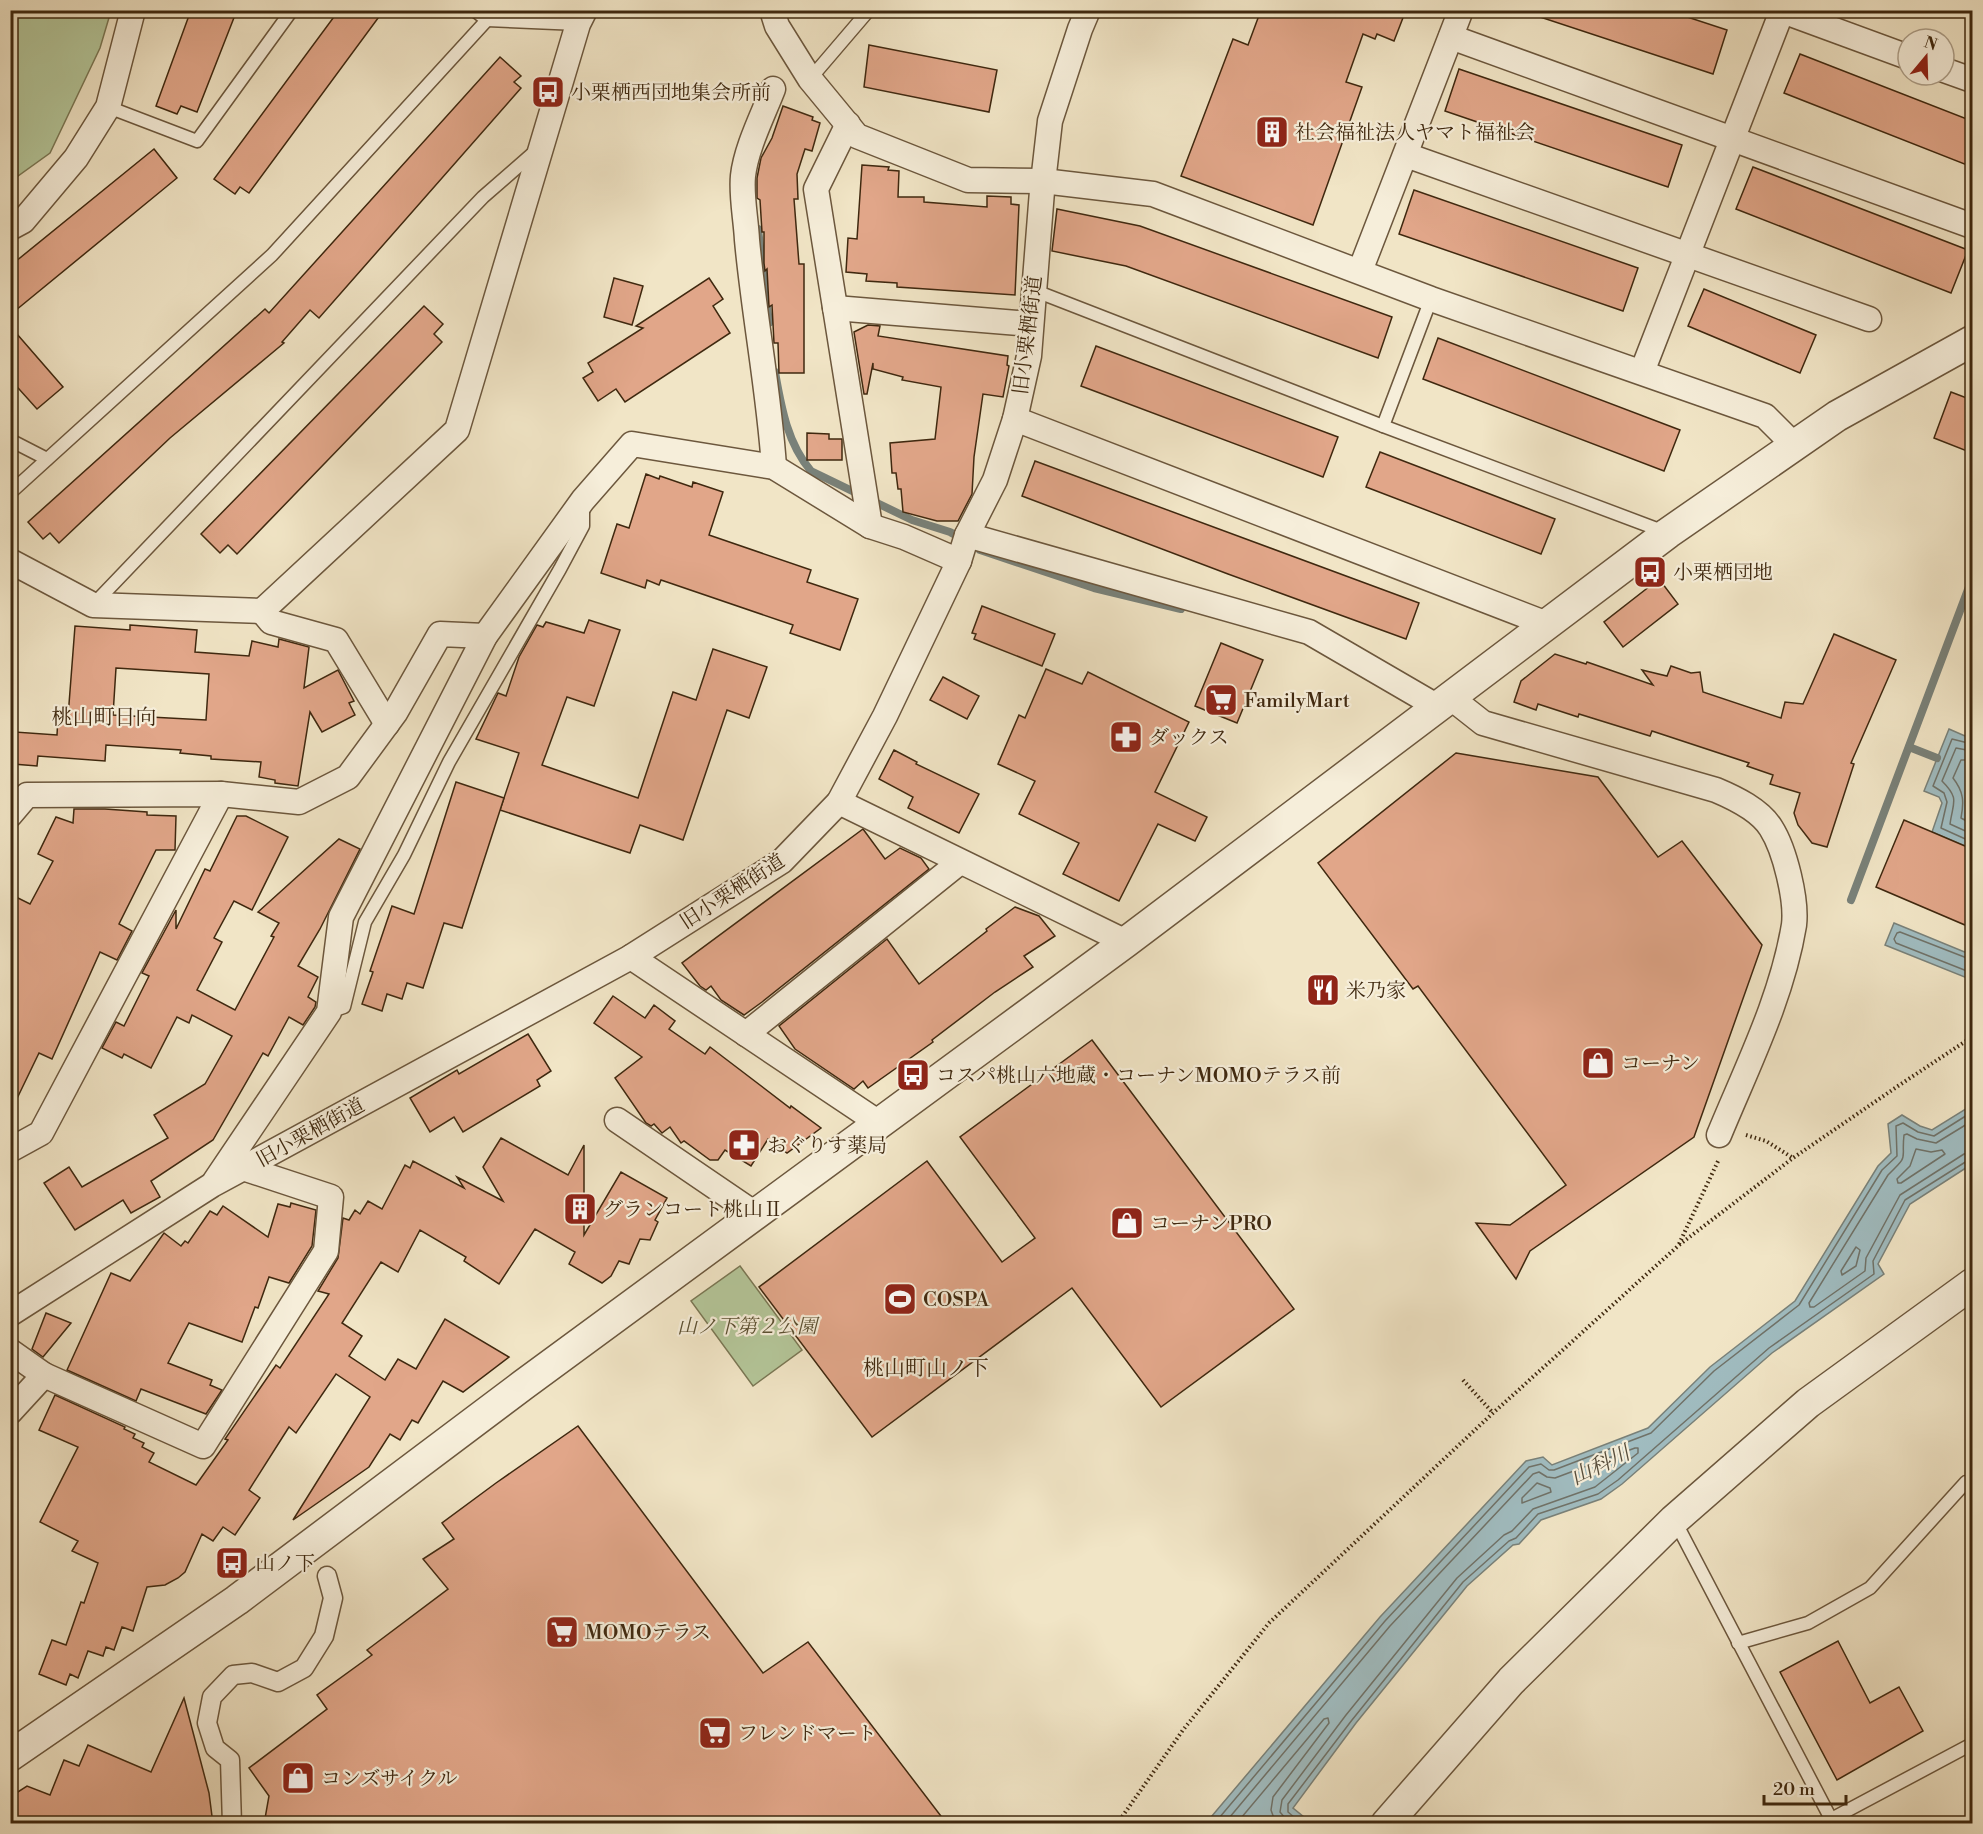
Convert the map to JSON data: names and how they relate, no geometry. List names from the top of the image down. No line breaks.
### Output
{"streets":{"street":["旧小栗栖街道"]},"districts":["桃山町日向","桃山町山ノ下"],"water":["山科川"],"parks":["山ノ下第２公園"],"places":{"bus stop":["小栗栖西団地集会所前","小栗栖団地","コスパ桃山六地蔵・コーナンMOMOテラス前","山ノ下"],"building":["社会福祉法人ヤマト福祉会","グランコート桃山Ⅱ"],"supermarket":["FamilyMart","MOMOテラス","フレンドマート"],"pharmacy":["ダックス","おぐりす薬局"],"restaurant":["米乃家"],"shop":["コーナン","コーナンPRO","コンズサイクル"],"sports":["COSPA"]},"scale_bar":"20 m","north":"top"}
